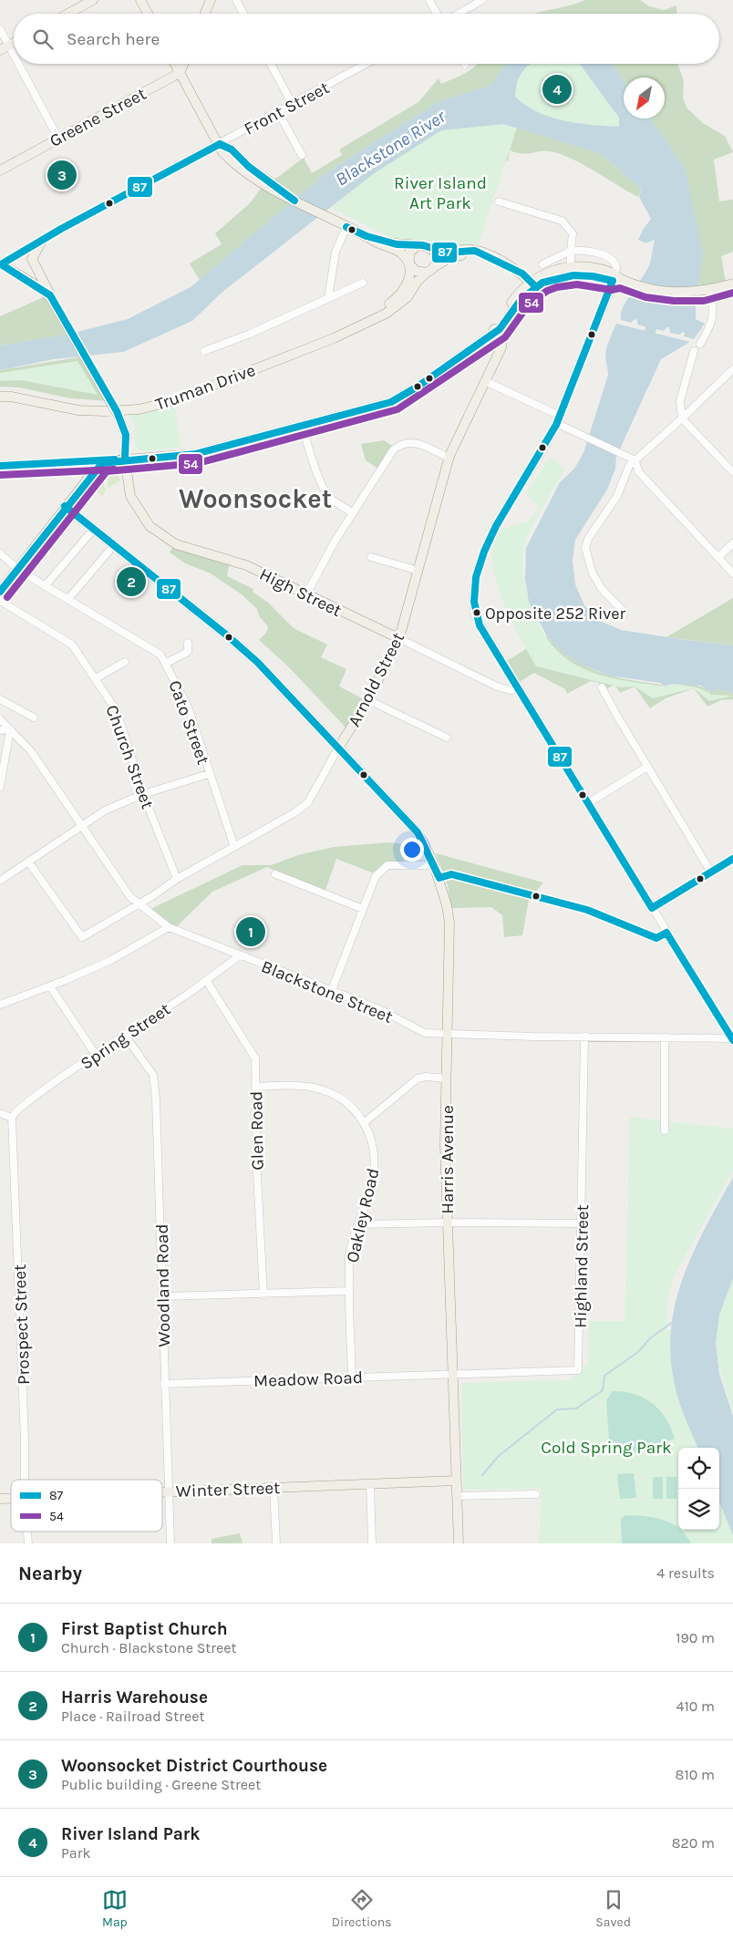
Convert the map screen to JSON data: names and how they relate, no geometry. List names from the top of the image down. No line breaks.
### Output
{"streets":{"main road":["Greene Street","Truman Drive","High Street","Arnold Street","Harris Avenue","Winter Street"],"street":["Front Street","Cato Street","Church Street","Blackstone Street","Spring Street","Glen Road","Oakley Road","Highland Street","Woodland Road","Prospect Street","Meadow Road"]},"crossings":[["Front Street","High Street"],["High Street","Arnold Street"],["Arnold Street","Cato Street"],["Arnold Street","Church Street"],["Arnold Street","Blackstone Street"],["Arnold Street","Harris Avenue"],["Blackstone Street","Spring Street"],["Blackstone Street","Harris Avenue"],["Blackstone Street","Highland Street"],["Spring Street","Glen Road"],["Spring Street","Woodland Road"],["Spring Street","Prospect Street"],["Glen Road","Oakley Road"],["Harris Avenue","Highland Street"],["Harris Avenue","Meadow Road"],["Harris Avenue","Winter Street"],["Oakley Road","Meadow Road"],["Highland Street","Meadow Road"],["Woodland Road","Meadow Road"],["Woodland Road","Winter Street"]],"districts":["Woonsocket"],"water":["Blackstone River"],"parks":["River Island Art Park","Cold Spring Park"],"places":["Opposite 252 River"],"lines":["transit line 87","transit line 54"],"legend":["87","54"],"north":"bottom left","page":{"search":"Search here","pins":["4","3","2","1"],"heading":["Nearby","4 results"],"list":[{"mark":"1","name":"First Baptist Church","note":"Church · Blackstone Street","value":"190 m"},{"mark":"2","name":"Harris Warehouse","note":"Place · Railroad Street","value":"410 m"},{"mark":"3","name":"Woonsocket District Courthouse","note":"Public building · Greene Street","value":"810 m"},{"mark":"4","name":"River Island Park","note":"Park","value":"820 m"}],"nav":["Map","Directions","Saved"]}}
